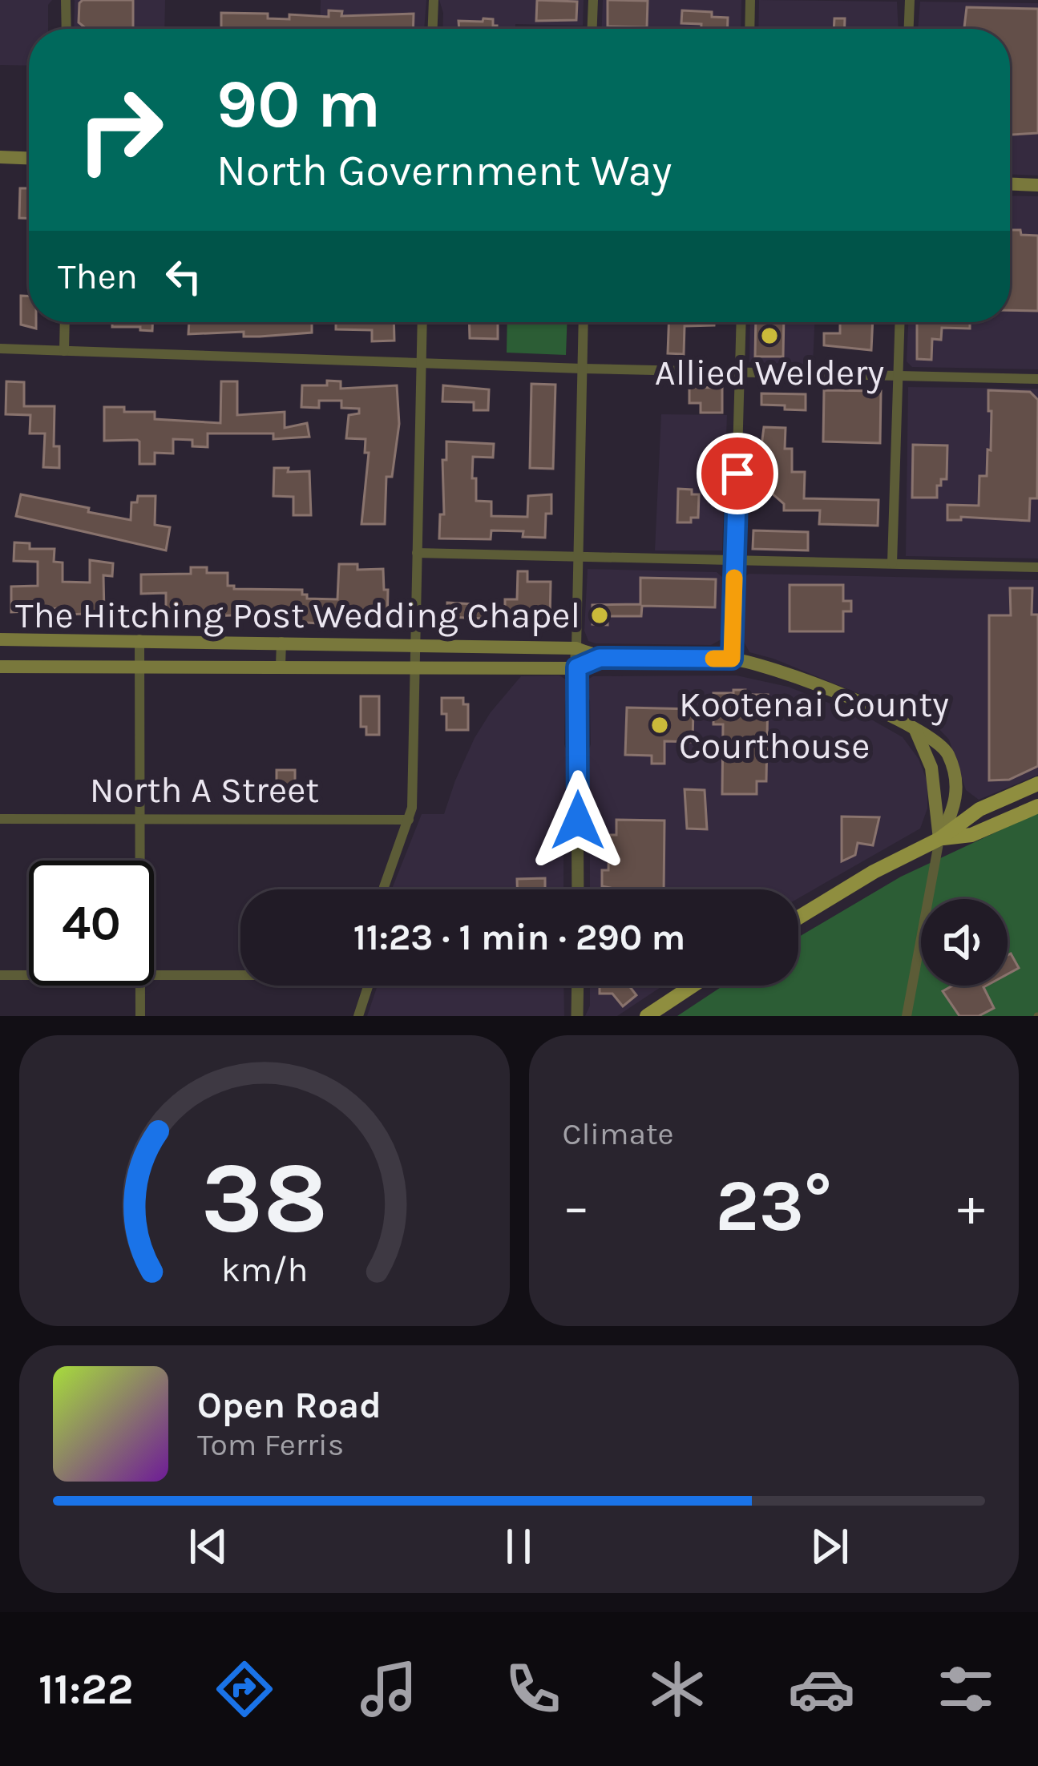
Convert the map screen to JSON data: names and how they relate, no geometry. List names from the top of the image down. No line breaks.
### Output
{"streets":{"street":["North A Street"]},"places":["Allied Weldery","The Hitching Post Wedding Chapel","Kootenai County Courthouse"],"page":{"turn":["90 m","North Government Way"],"then":"Then","limit":"40","trip":"11:23 · 1 min · 290 m","tile":"Climate","heat":["−","23°","+"],"song":["Open Road","Tom Ferris"],"tabs":"11:22","gauge":["38","km/h"]}}
